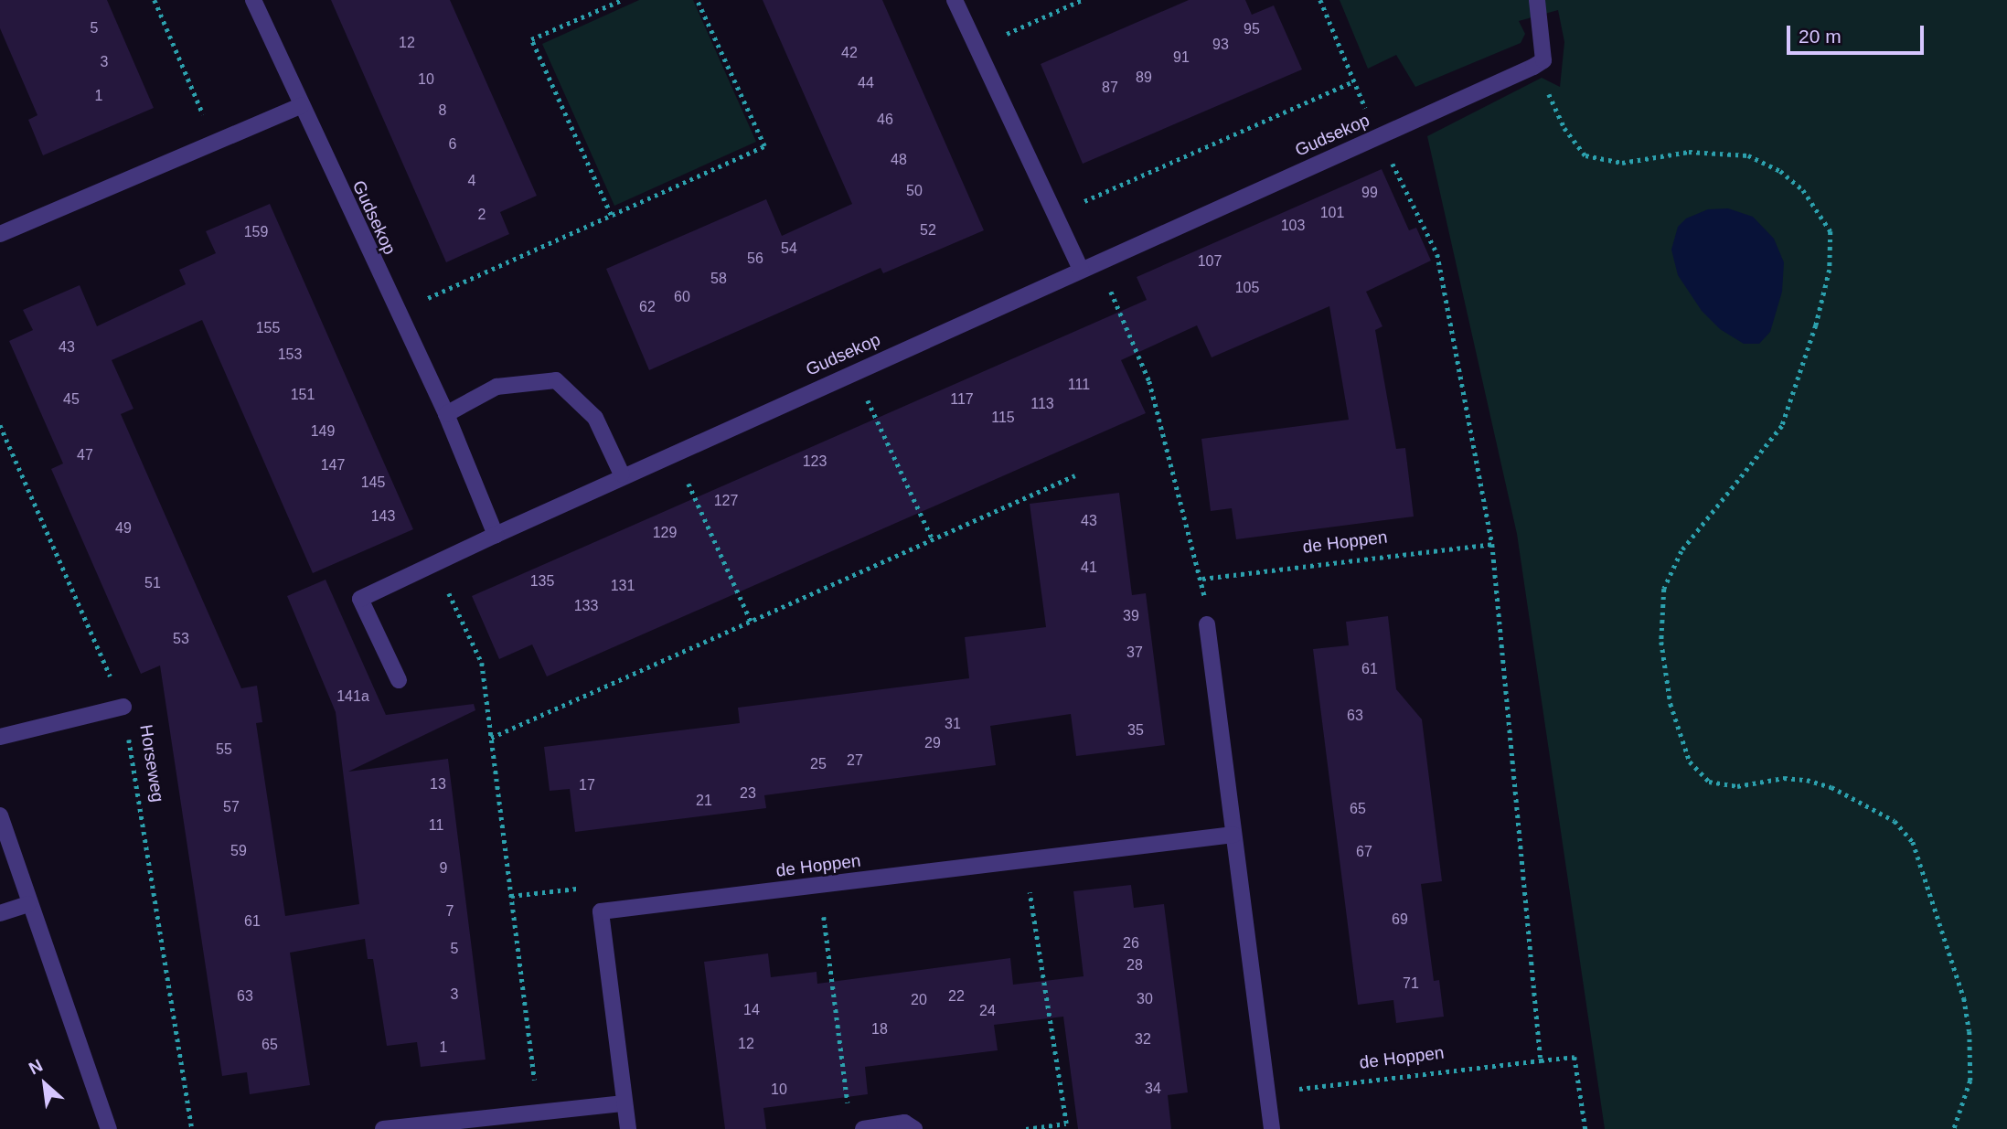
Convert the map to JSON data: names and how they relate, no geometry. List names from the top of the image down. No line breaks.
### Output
{"streets":{"street":["Gudsekop","de Hoppen"],"path":["Horseweg"]},"house_numbers":["5","95","12","93","42","91","3","89","10","44","87","1","8","46","6","48","4","50","99","101","2","103","52","159","54","56","107","58","105","60","62","155","43","153","111","151","45","117","113","115","149","47","123","147","145","127","143","43","49","129","41","135","51","131","133","39","53","37","61","141a","63","31","35","29","55","27","25","13","17","23","21","57","65","11","59","67","9","7","69","61","26","5","28","71","3","63","22","30","20","14","24","18","32","12","65","1","34","10"],"scale_bar":"20 m","north":"top left"}
